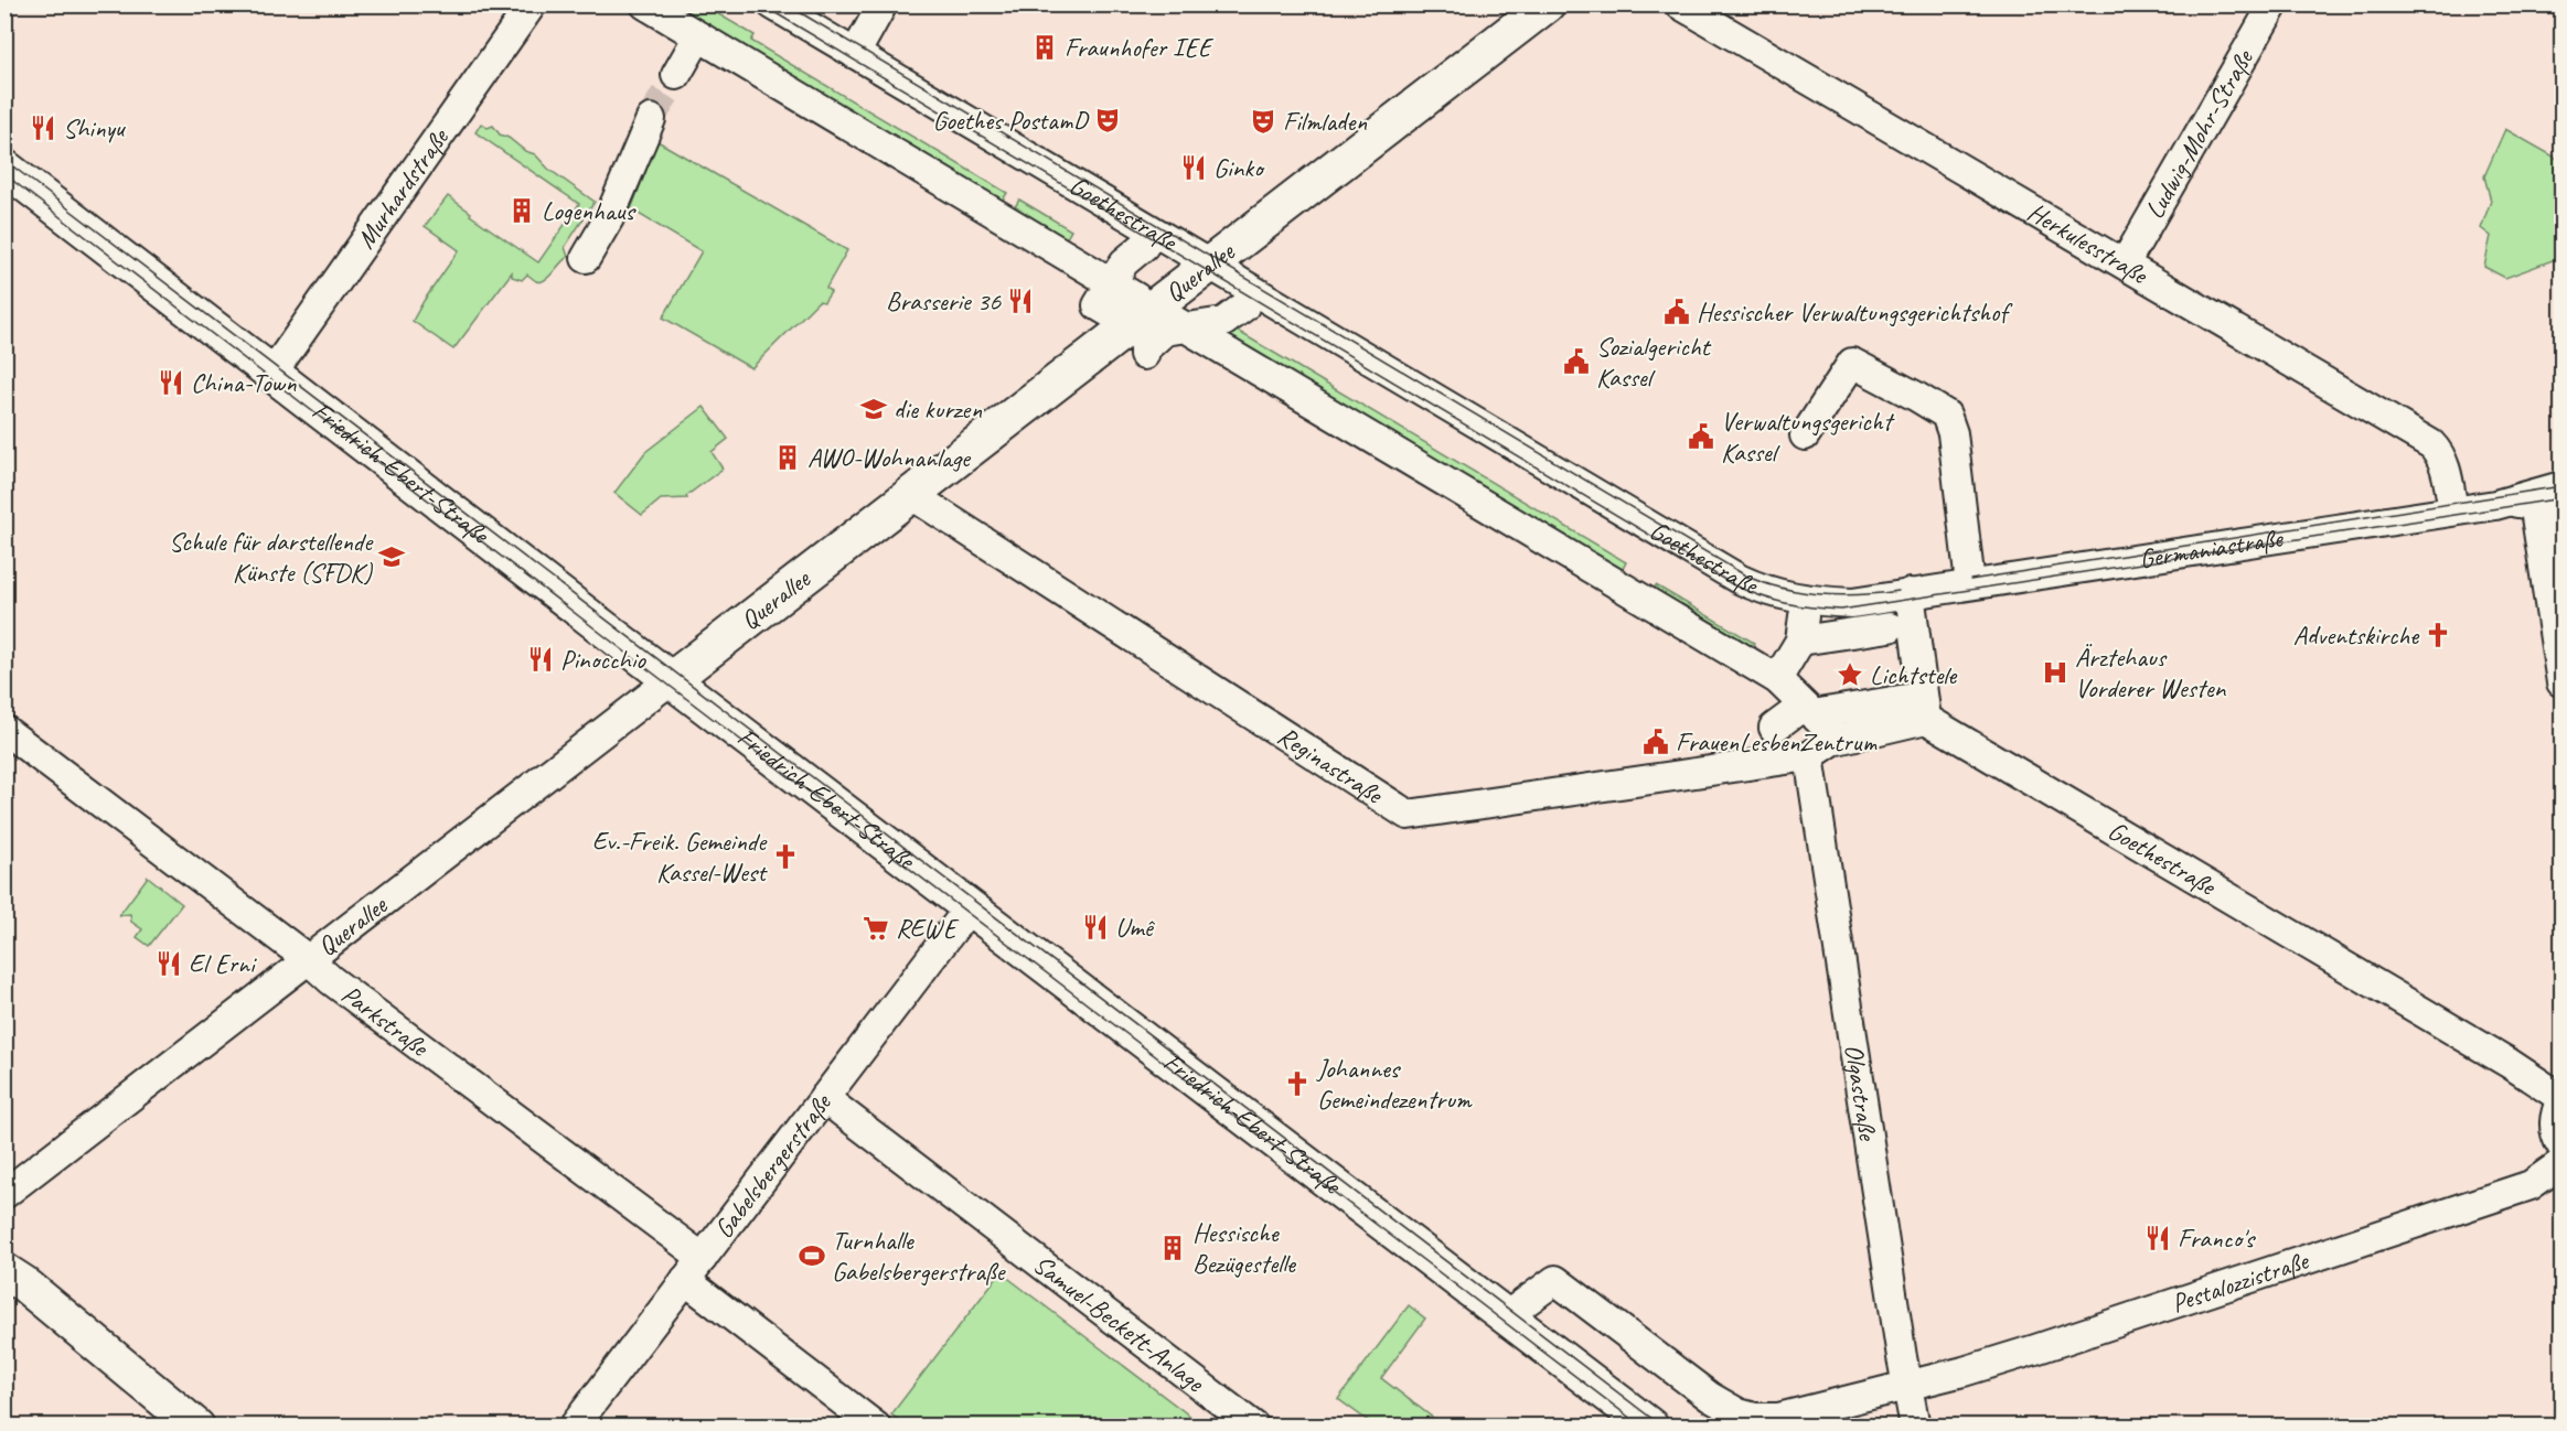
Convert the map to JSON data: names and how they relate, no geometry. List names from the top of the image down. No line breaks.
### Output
{"streets":{"main road":["Querallee","Friedrich-Ebert-Straße"],"street":["Ludwig-Mohr-Straße","Murhardstraße","Goethestraße","Herkulesstraße","Germaniastraße","Reginastraße","Parkstraße","Olgastraße","Gabelsbergerstraße","Pestalozzistraße","Samuel-Beckett-Anlage"]},"crossings":[["Ludwig-Mohr-Straße","Herkulesstraße"],["Murhardstraße","Friedrich-Ebert-Straße"],["Goethestraße","Querallee"],["Goethestraße","Germaniastraße"],["Herkulesstraße","Germaniastraße"],["Querallee","Friedrich-Ebert-Straße"],["Querallee","Reginastraße"],["Querallee","Parkstraße"],["Friedrich-Ebert-Straße","Gabelsbergerstraße"],["Friedrich-Ebert-Straße","Pestalozzistraße"],["Reginastraße","Olgastraße"],["Parkstraße","Gabelsbergerstraße"],["Olgastraße","Pestalozzistraße"],["Gabelsbergerstraße","Samuel-Beckett-Anlage"]],"places":{"building":["Fraunhofer IEE","Logenhaus","AWO-Wohnanlage","Hessische Bezügestelle"],"theatre":["Goethes PostamD","Filmladen"],"restaurant":["Shinyu","Ginko","Brasserie 36","China-Town","Pinocchio","Umê","El Erni","Franco's"],"public building":["Hessischer Verwaltungsgerichtshof","Sozialgericht Kassel","Verwaltungsgericht Kassel","FrauenLesbenZentrum"],"school or university":["die kurzen","Schule für darstellende Künste (SFDK)"],"church":["Adventskirche","Ev.-Freik. Gemeinde Kassel-West","Johannes Gemeindezentrum"],"hospital":["Ärztehaus Vorderer Westen"],"place":["Lichtstele"],"supermarket":["REWE"],"sports":["Turnhalle Gabelsbergerstraße"]}}
